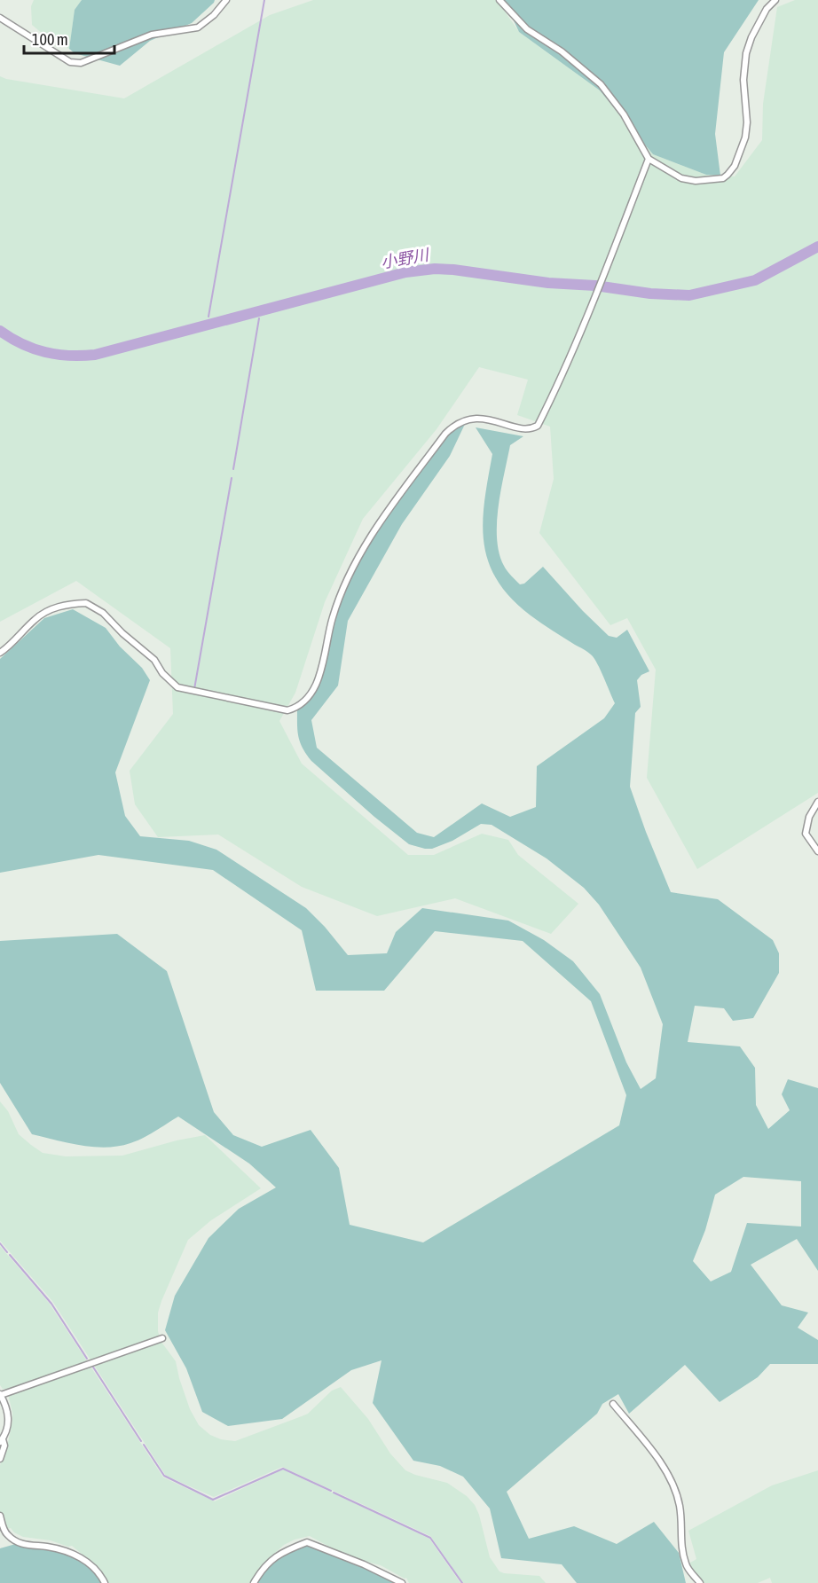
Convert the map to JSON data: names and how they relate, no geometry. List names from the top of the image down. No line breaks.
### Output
{"water":["小野川"],"scale_bar":"100 m"}
